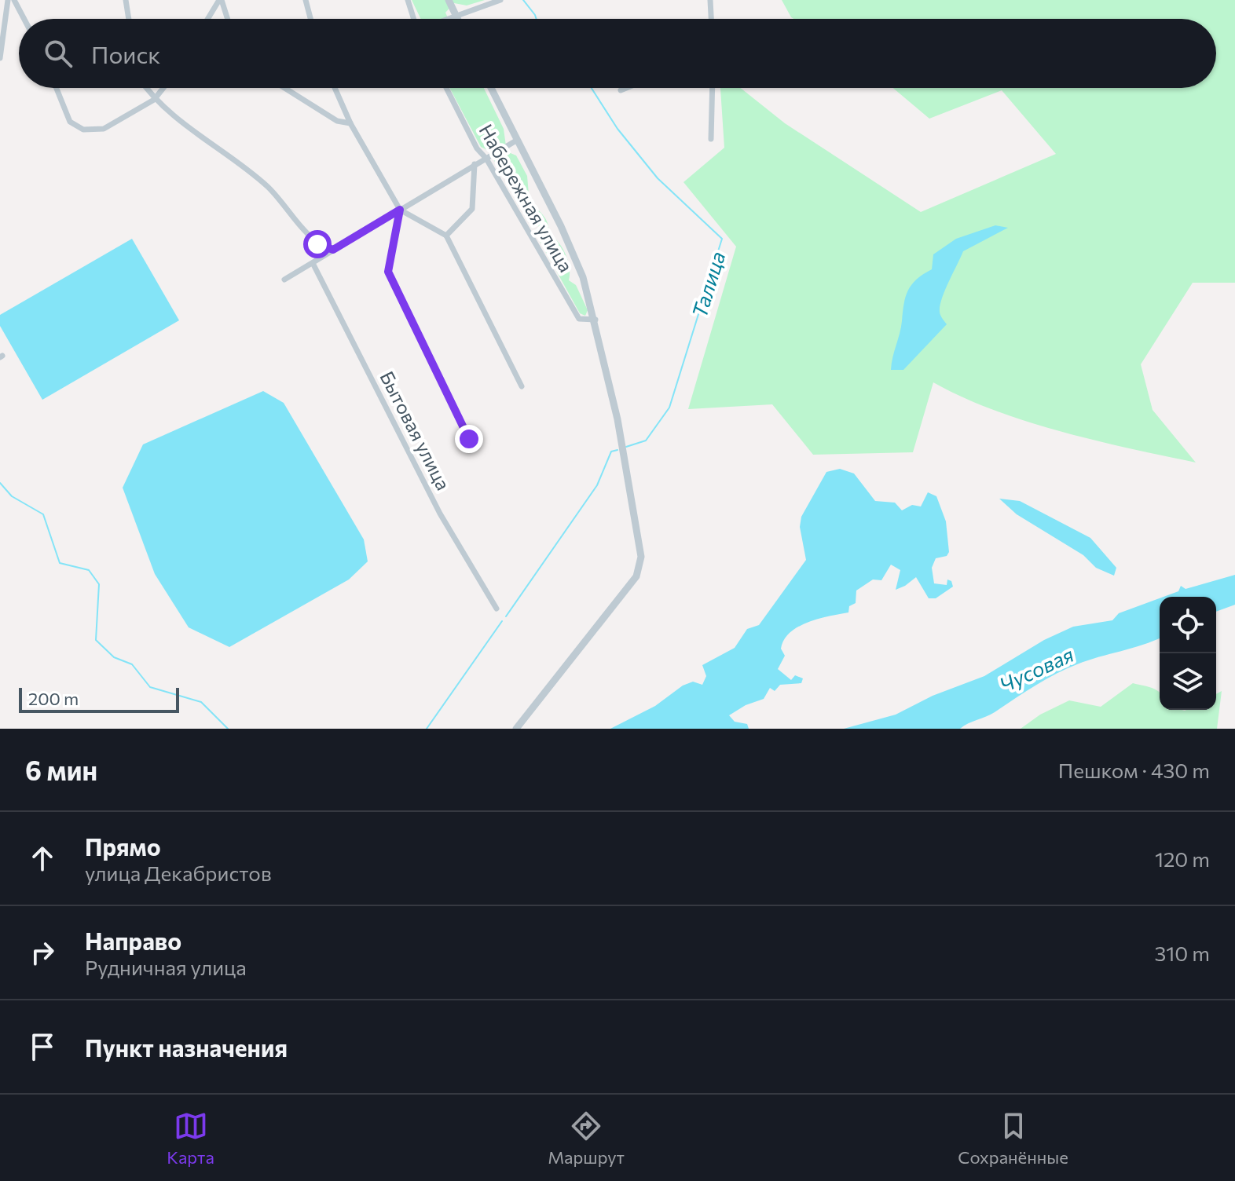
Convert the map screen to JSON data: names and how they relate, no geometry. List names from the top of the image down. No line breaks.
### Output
{"streets":{"street":["Набережная улица","Бытовая улица"]},"water":["Талица","Чусовая"],"scale_bar":"200 m","page":{"search":"Поиск","scale":"200 m","heading":["6 мин","Пешком · 430 m"],"list":[["Прямо","улица Декабристов","120 m"],["Направо","Рудничная улица","310 m"],"Пункт назначения"],"nav":["Карта","Маршрут","Сохранённые"]}}
